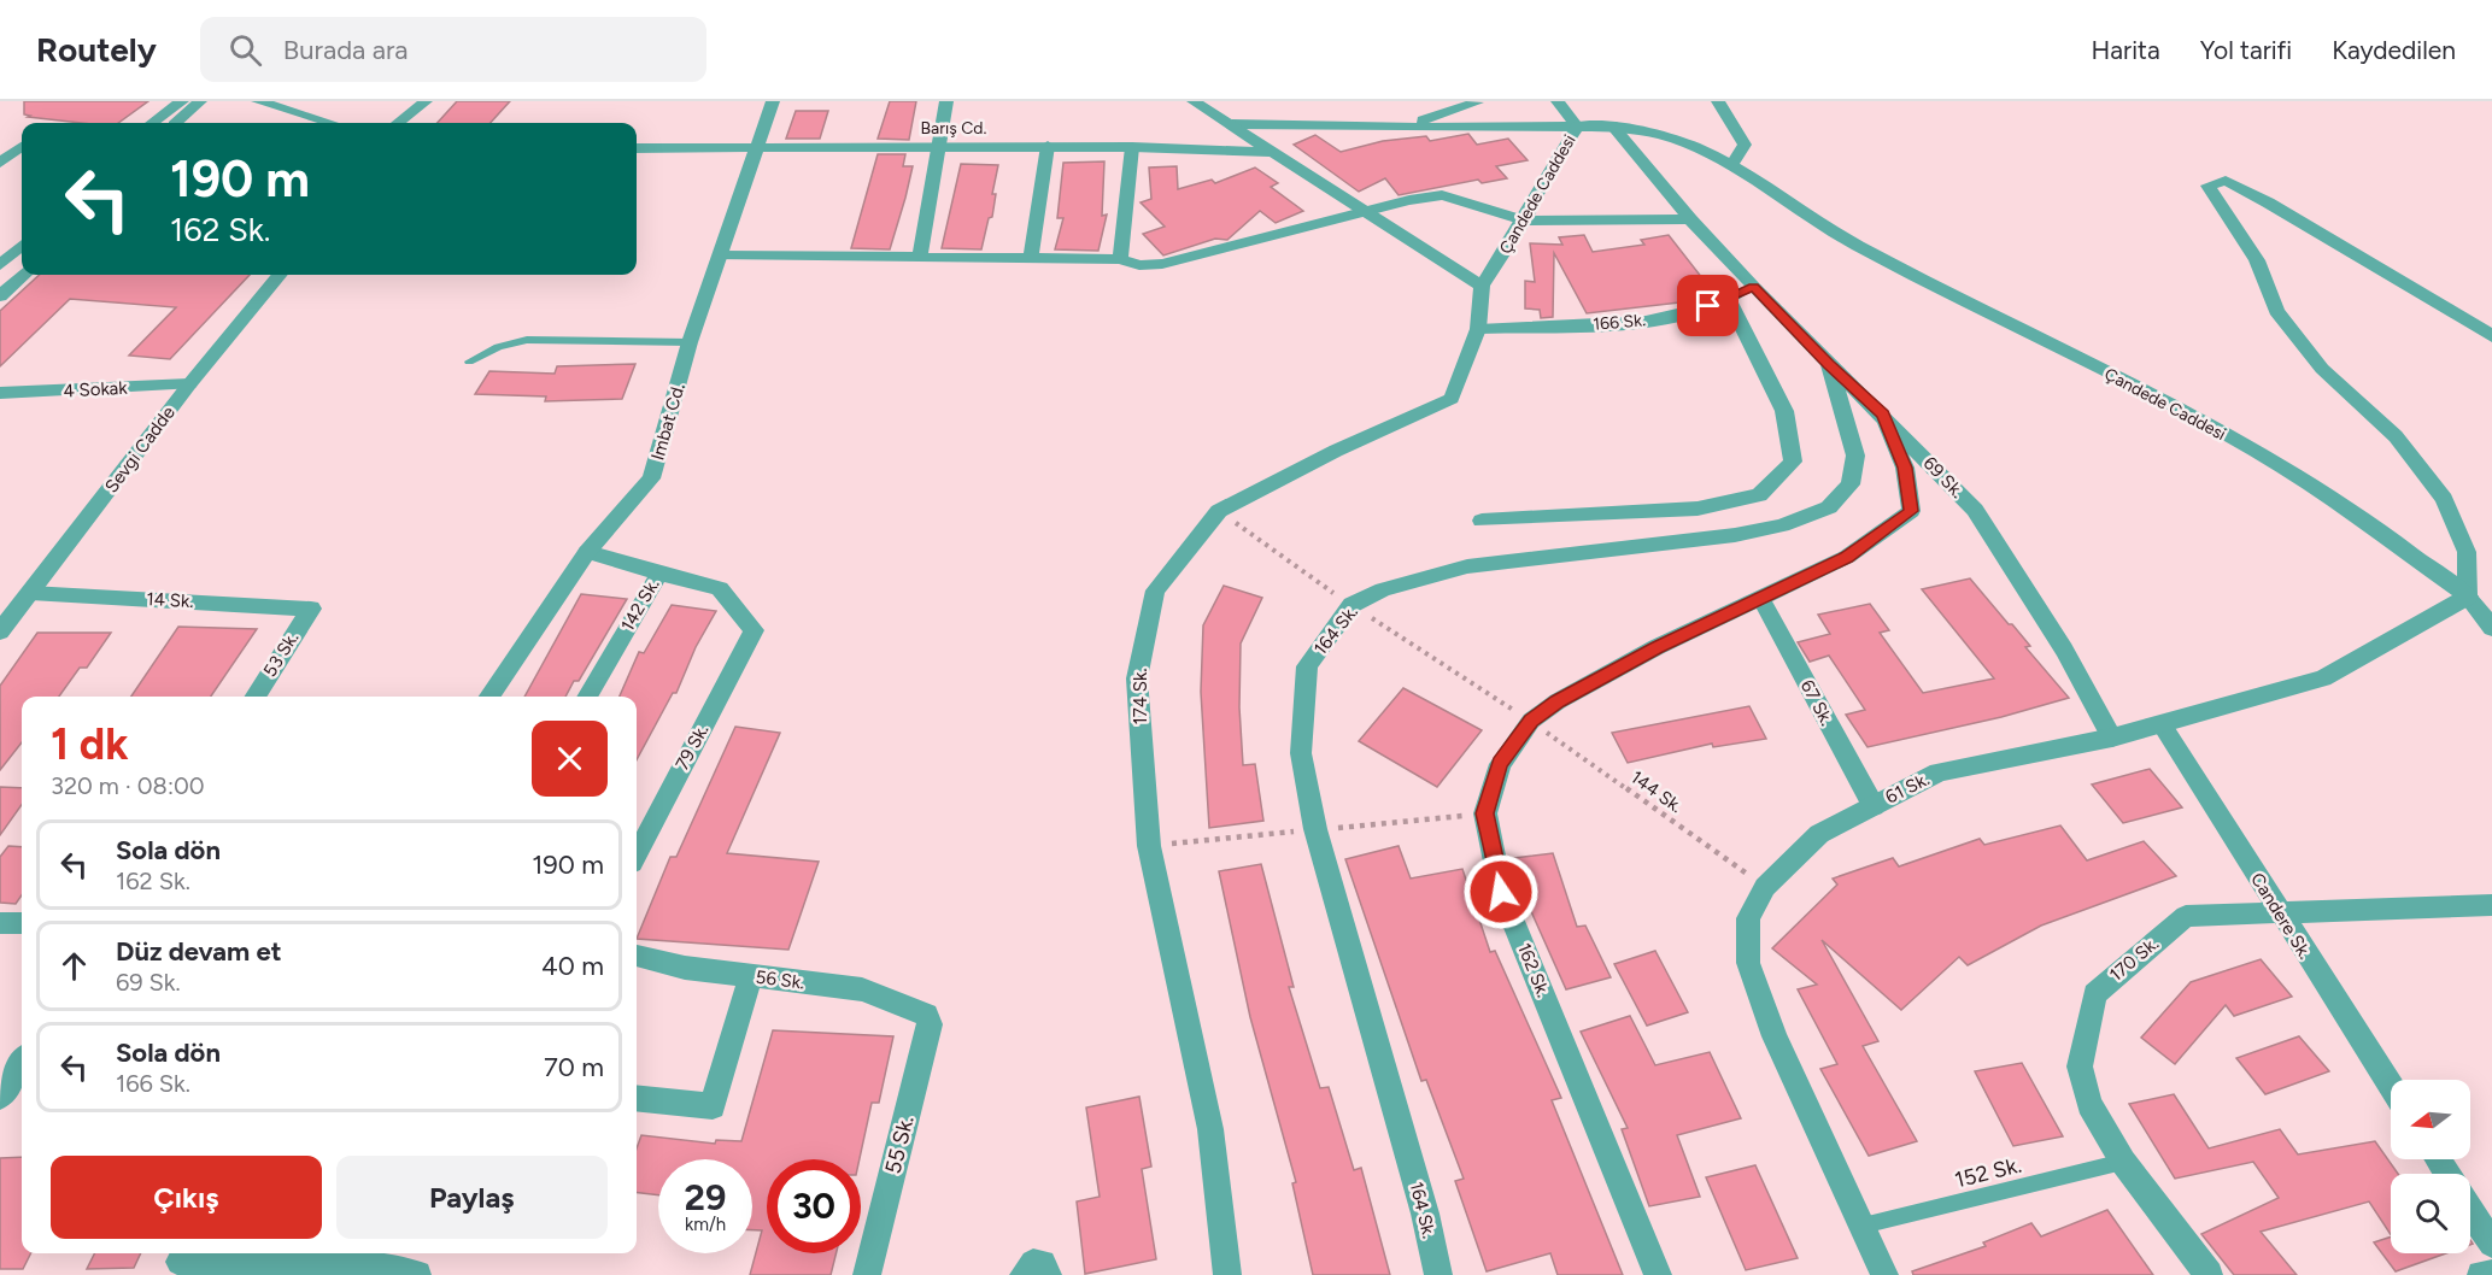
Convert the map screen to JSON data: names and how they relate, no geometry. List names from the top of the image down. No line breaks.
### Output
{"streets":{"street":["Barış Cd.","Çandede Caddesi","166 Sk.","4 Sokak","Imbat Cd.","Sevgi Cadde","69 Sk.","14 Sk.","142 Sk.","164 Sk.","53 Sk.","174 Sk.","67 Sk.","79 Sk.","61 Sk.","Candere Sk.","170 Sk.","162 Sk.","56 Sk.","55 Sk."],"lane":["152 Sk."],"path":["144 Sk."]},"crossings":[["Barış Cd.","Imbat Cd."],["Çandede Caddesi","69 Sk."],["Çandede Caddesi","174 Sk."],["Çandede Caddesi","61 Sk."],["166 Sk.","69 Sk."],["166 Sk.","174 Sk."],["4 Sokak","Sevgi Cadde"],["Imbat Cd.","142 Sk."],["Sevgi Cadde","14 Sk."],["69 Sk.","164 Sk."],["69 Sk.","61 Sk."],["69 Sk.","162 Sk."],["14 Sk.","53 Sk."],["142 Sk.","79 Sk."],["164 Sk.","144 Sk."],["174 Sk.","144 Sk."],["67 Sk.","61 Sk."],["67 Sk.","162 Sk."],["61 Sk.","144 Sk."],["61 Sk.","Candere Sk."],["61 Sk.","152 Sk."],["144 Sk.","162 Sk."],["Candere Sk.","170 Sk."],["170 Sk.","152 Sk."],["56 Sk.","55 Sk."]],"north":"left","page":{"header":"Routely","search":"Burada ara","nav":["Harita","Yol tarifi","Kaydedilen"],"turn":["190 m","162 Sk."],"heading":["1 dk","320 m · 08:00"],"list":[{"name":"Sola dön","note":"162 Sk.","value":"190 m"},{"name":"Düz devam et","note":"69 Sk.","value":"40 m"},{"name":"Sola dön","note":"166 Sk.","value":"70 m"}],"buttons":["Çıkış","Paylaş"],"speed":"29 km/h","limit":"30"}}
